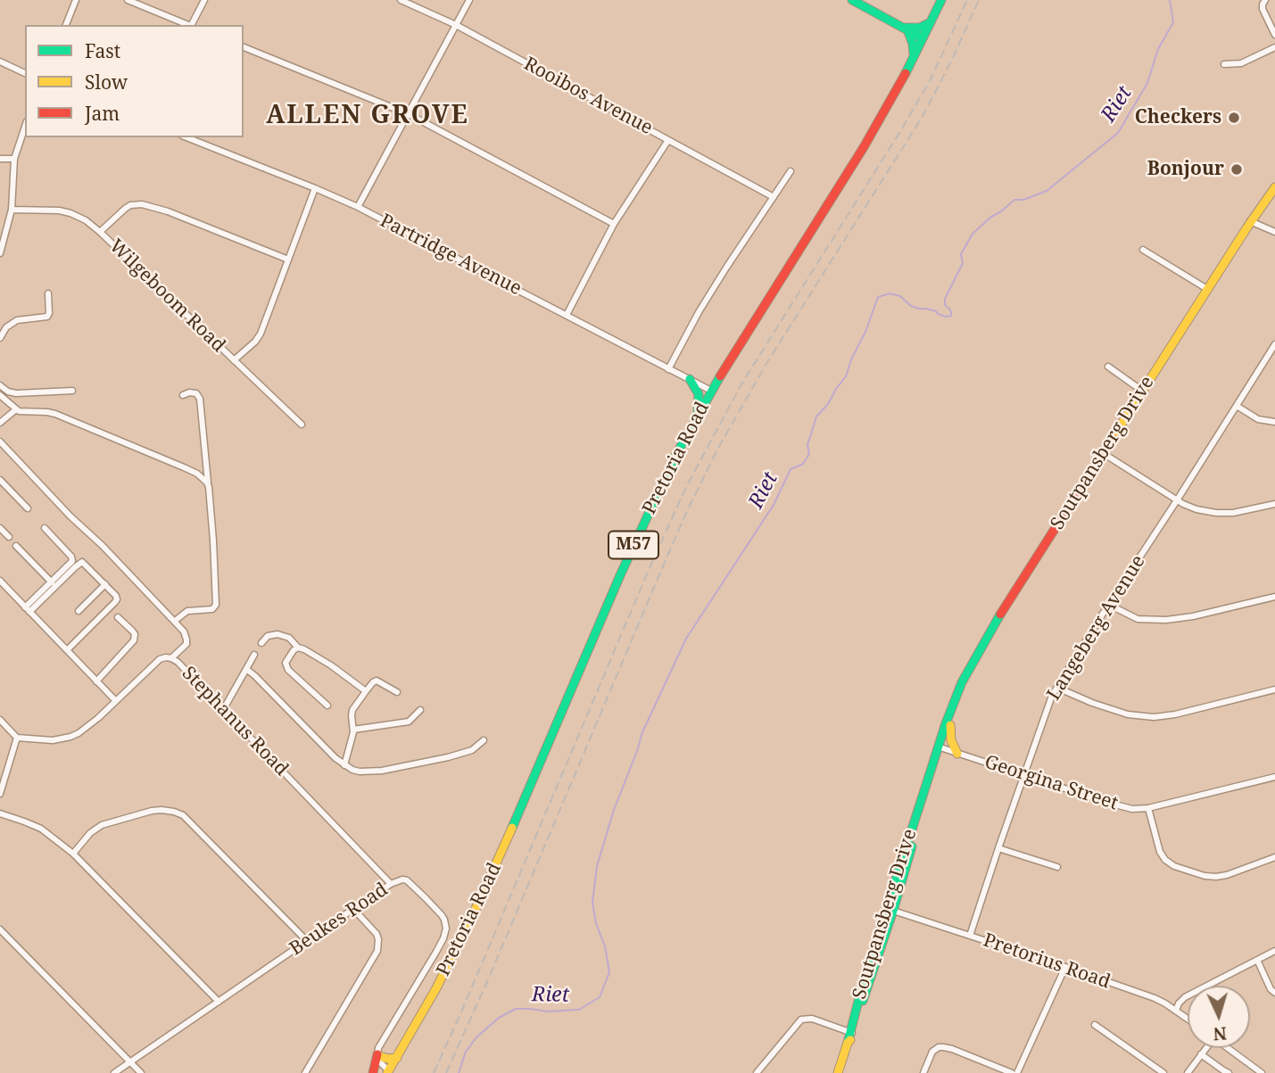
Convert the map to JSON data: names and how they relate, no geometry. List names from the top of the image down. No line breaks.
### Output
{"streets":{"main road":["Soutpansberg Drive","Pretoria Road","M57"],"street":["Rooibos Avenue","Partridge Avenue","Wilgeboom Road","Langeberg Avenue","Stephanus Road","Georgina Street","Beukes Road","Pretorius Road"]},"crossings":[["Partridge Avenue","Pretoria Road"],["Soutpansberg Drive","Georgina Street"],["Soutpansberg Drive","Pretorius Road"],["Langeberg Avenue","Georgina Street"],["Langeberg Avenue","Pretorius Road"],["Stephanus Road","Beukes Road"]],"districts":["ALLEN GROVE"],"water":["Riet"],"places":["Checkers","Bonjour"],"legend":["Fast","Slow","Jam"],"north":"bottom"}
